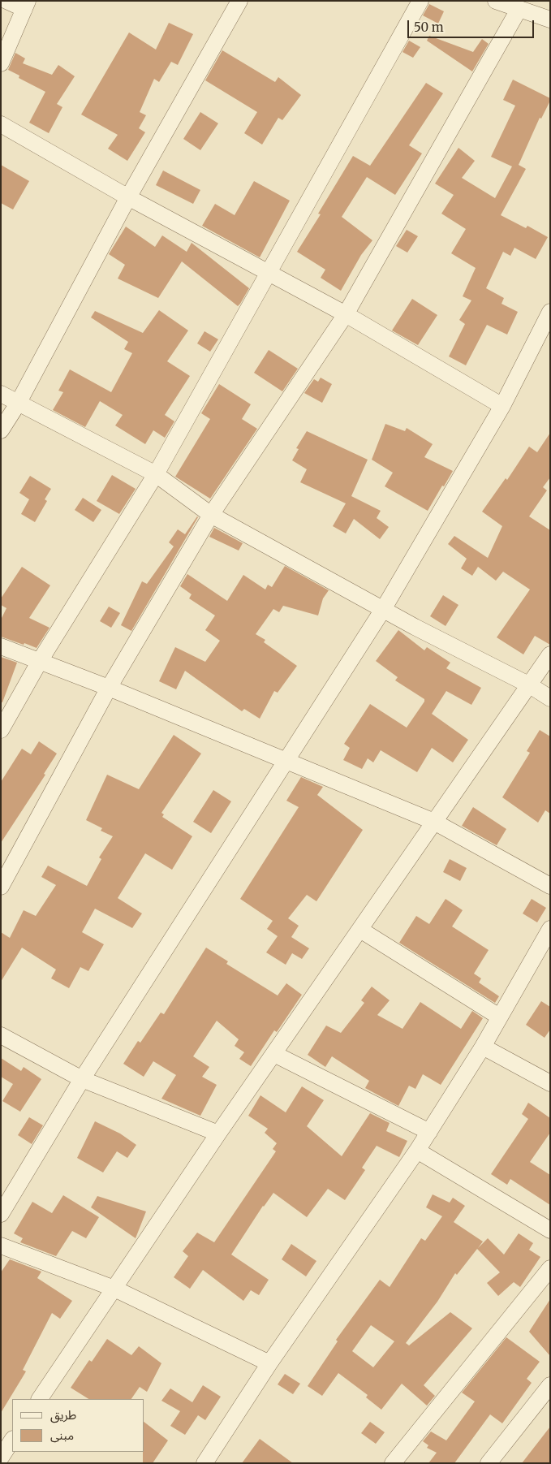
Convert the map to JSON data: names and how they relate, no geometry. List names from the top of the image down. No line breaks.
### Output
{"legend":["طريق","مبنى"],"scale_bar":"50 m"}
